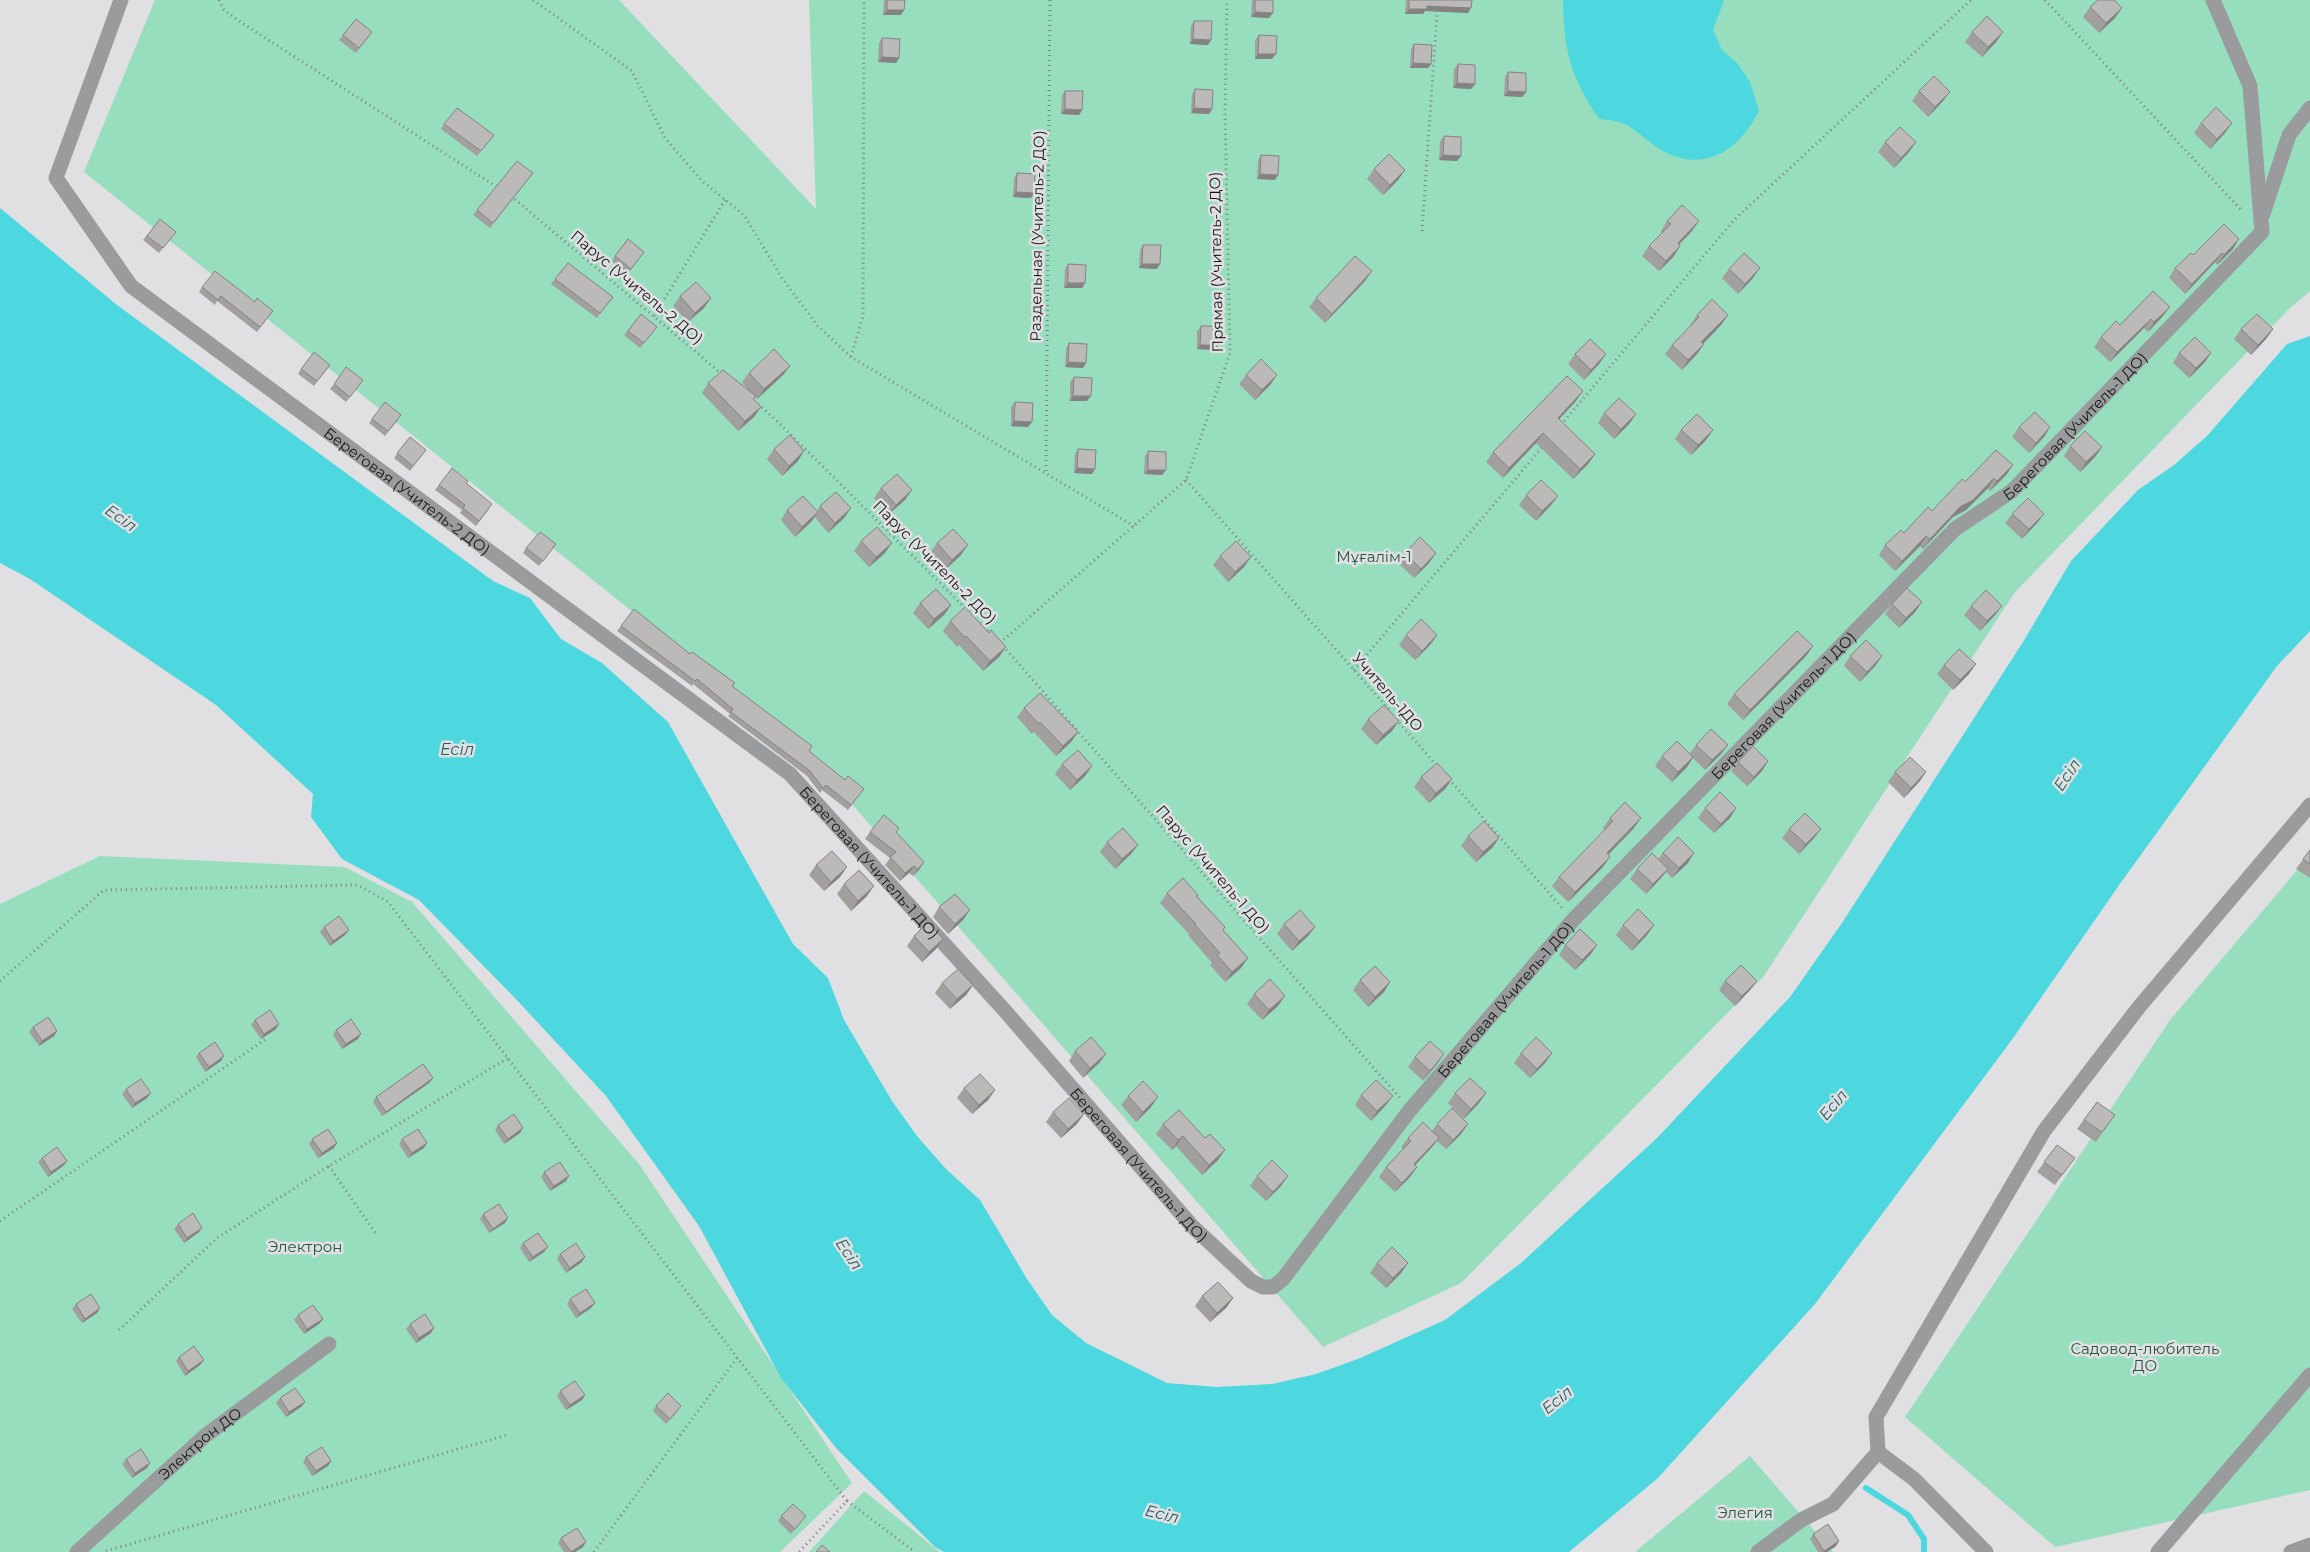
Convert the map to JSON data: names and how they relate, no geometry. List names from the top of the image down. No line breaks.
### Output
{"streets":{"street":["Береговая (Учитель-1 ДО)","Береговая (Учитель-2 ДО)","Электрон ДО"],"path":["Раздельная (Учитель-2 ДО)","Прямая (Учитель-2 ДО)","Парус (Учитель-2 ДО)","Учитель-1ДО","Парус (Учитель-1 ДО)"]},"crossings":[["Прямая (Учитель-2 ДО)","Парус (Учитель-2 ДО)"],["Прямая (Учитель-2 ДО)","Учитель-1ДО"],["Прямая (Учитель-2 ДО)","Парус (Учитель-1 ДО)"],["Парус (Учитель-2 ДО)","Парус (Учитель-1 ДО)"],["Береговая (Учитель-1 ДО)","Береговая (Учитель-2 ДО)"],["Береговая (Учитель-1 ДО)","Учитель-1ДО"],["Береговая (Учитель-1 ДО)","Парус (Учитель-1 ДО)"]],"water":["Есіл"],"parks":["Мұғалім-1","Электрон","Садовод-любитель ДО","Элегия"]}
